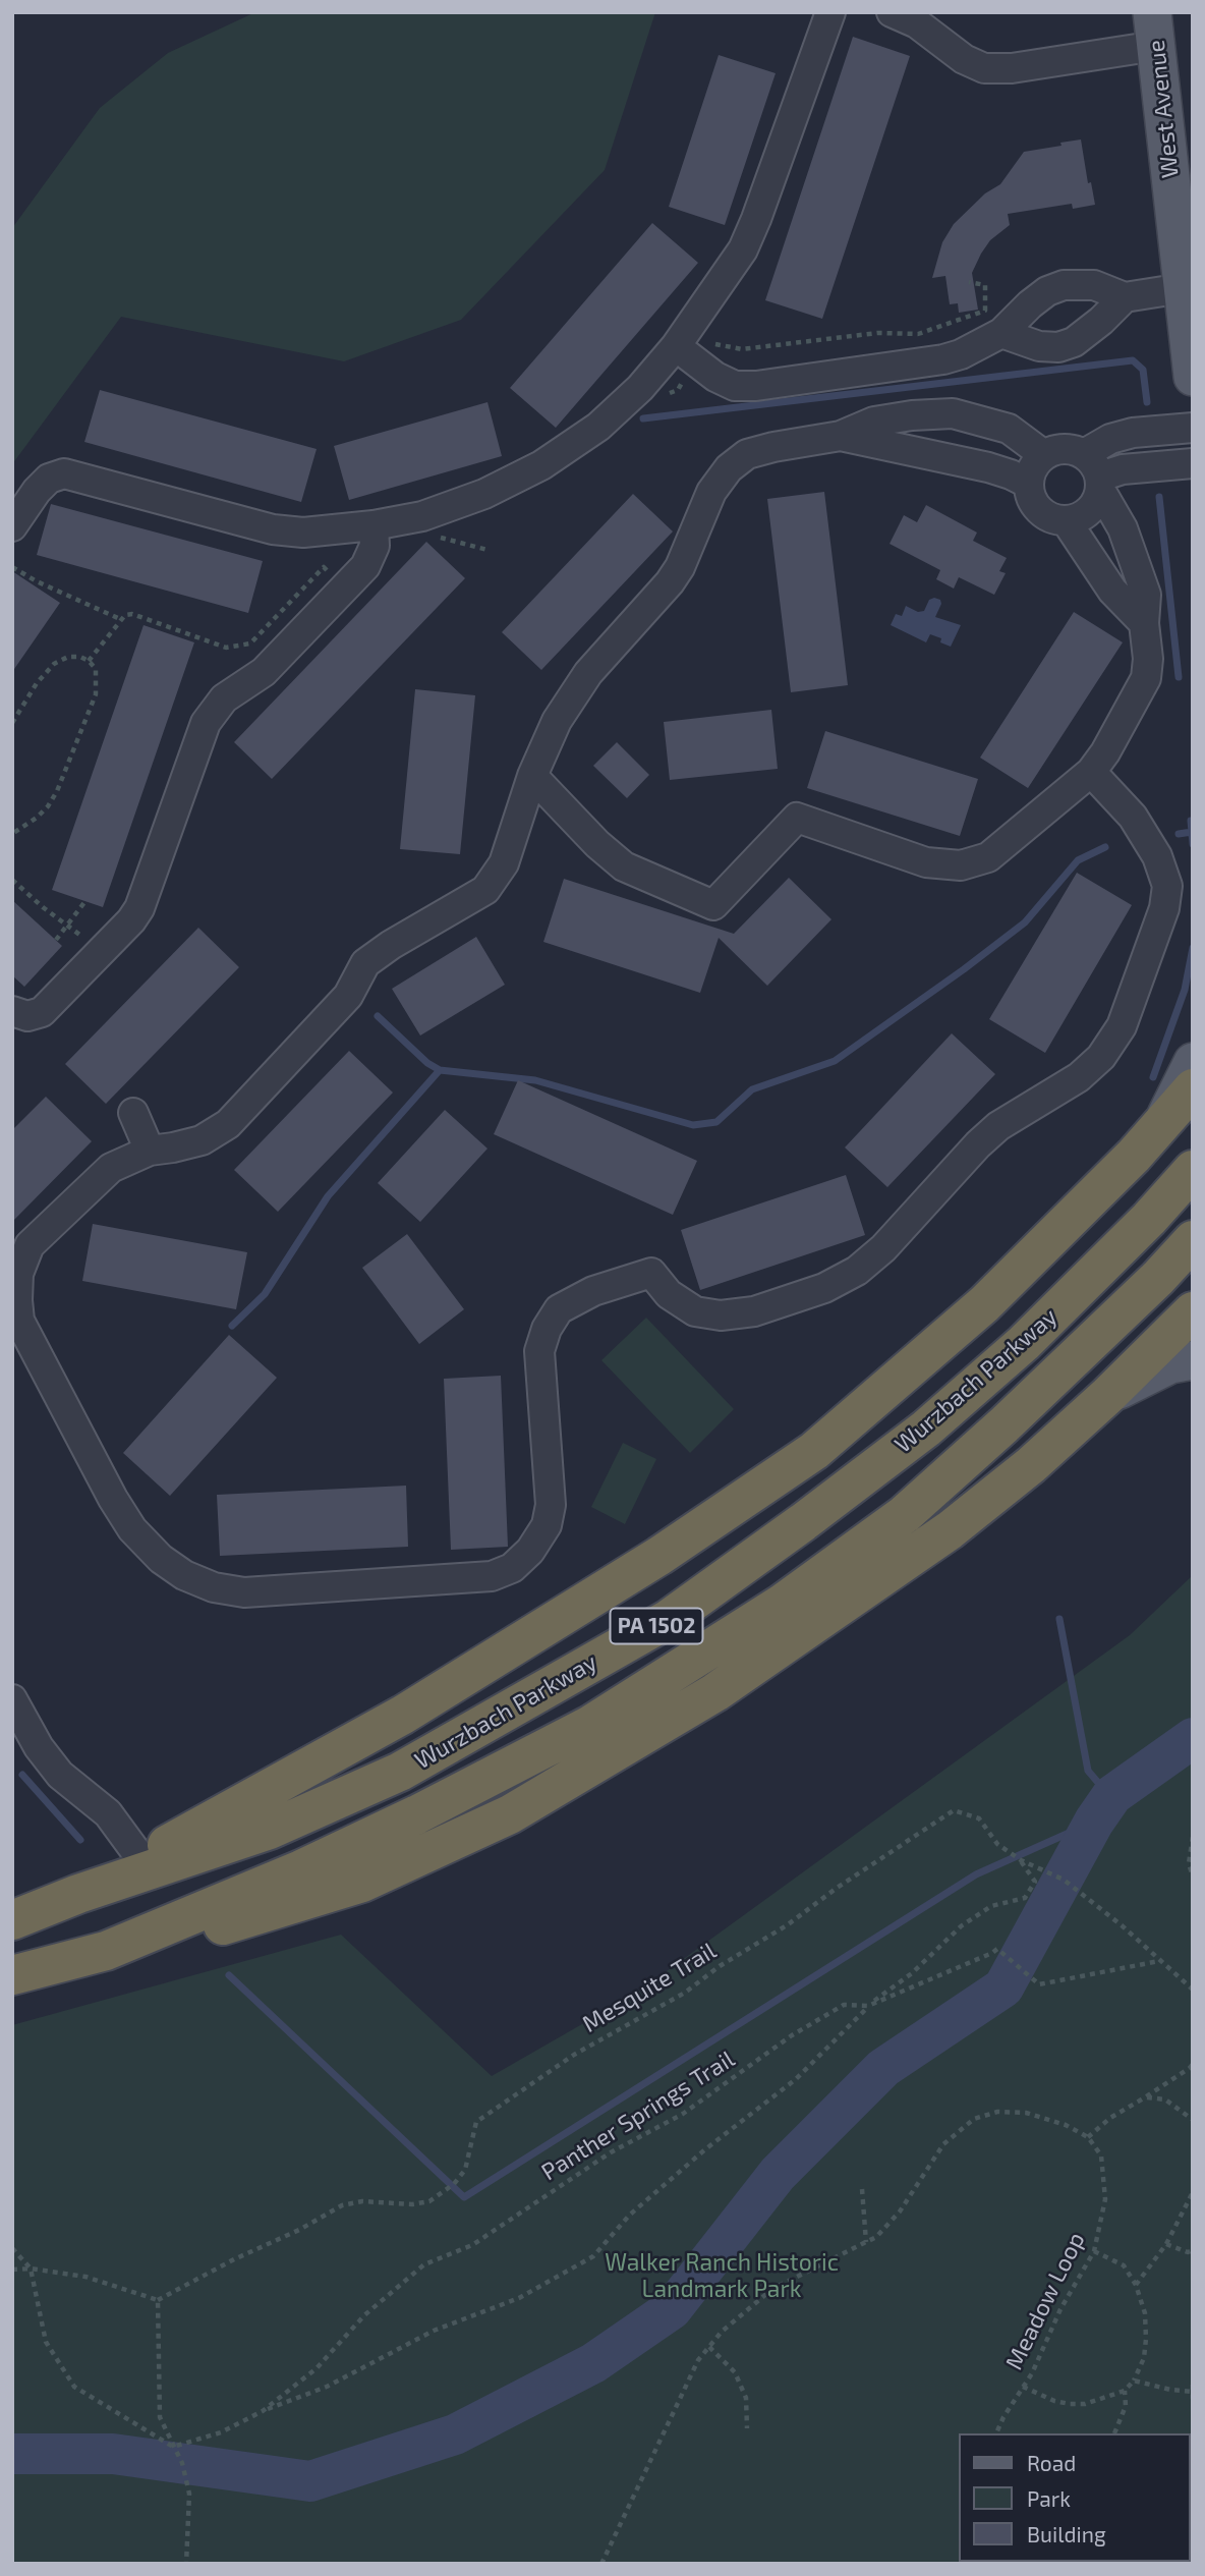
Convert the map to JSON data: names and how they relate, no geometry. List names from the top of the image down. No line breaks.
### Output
{"streets":{"highway":["Wurzbach Parkway","PA 1502"],"main road":["West Avenue"],"path":["Mesquite Trail","Panther Springs Trail","Meadow Loop"]},"crossings":[["Mesquite Trail","Panther Springs Trail"]],"parks":["Walker Ranch Historic Landmark Park"],"legend":["Road","Park","Building"]}
